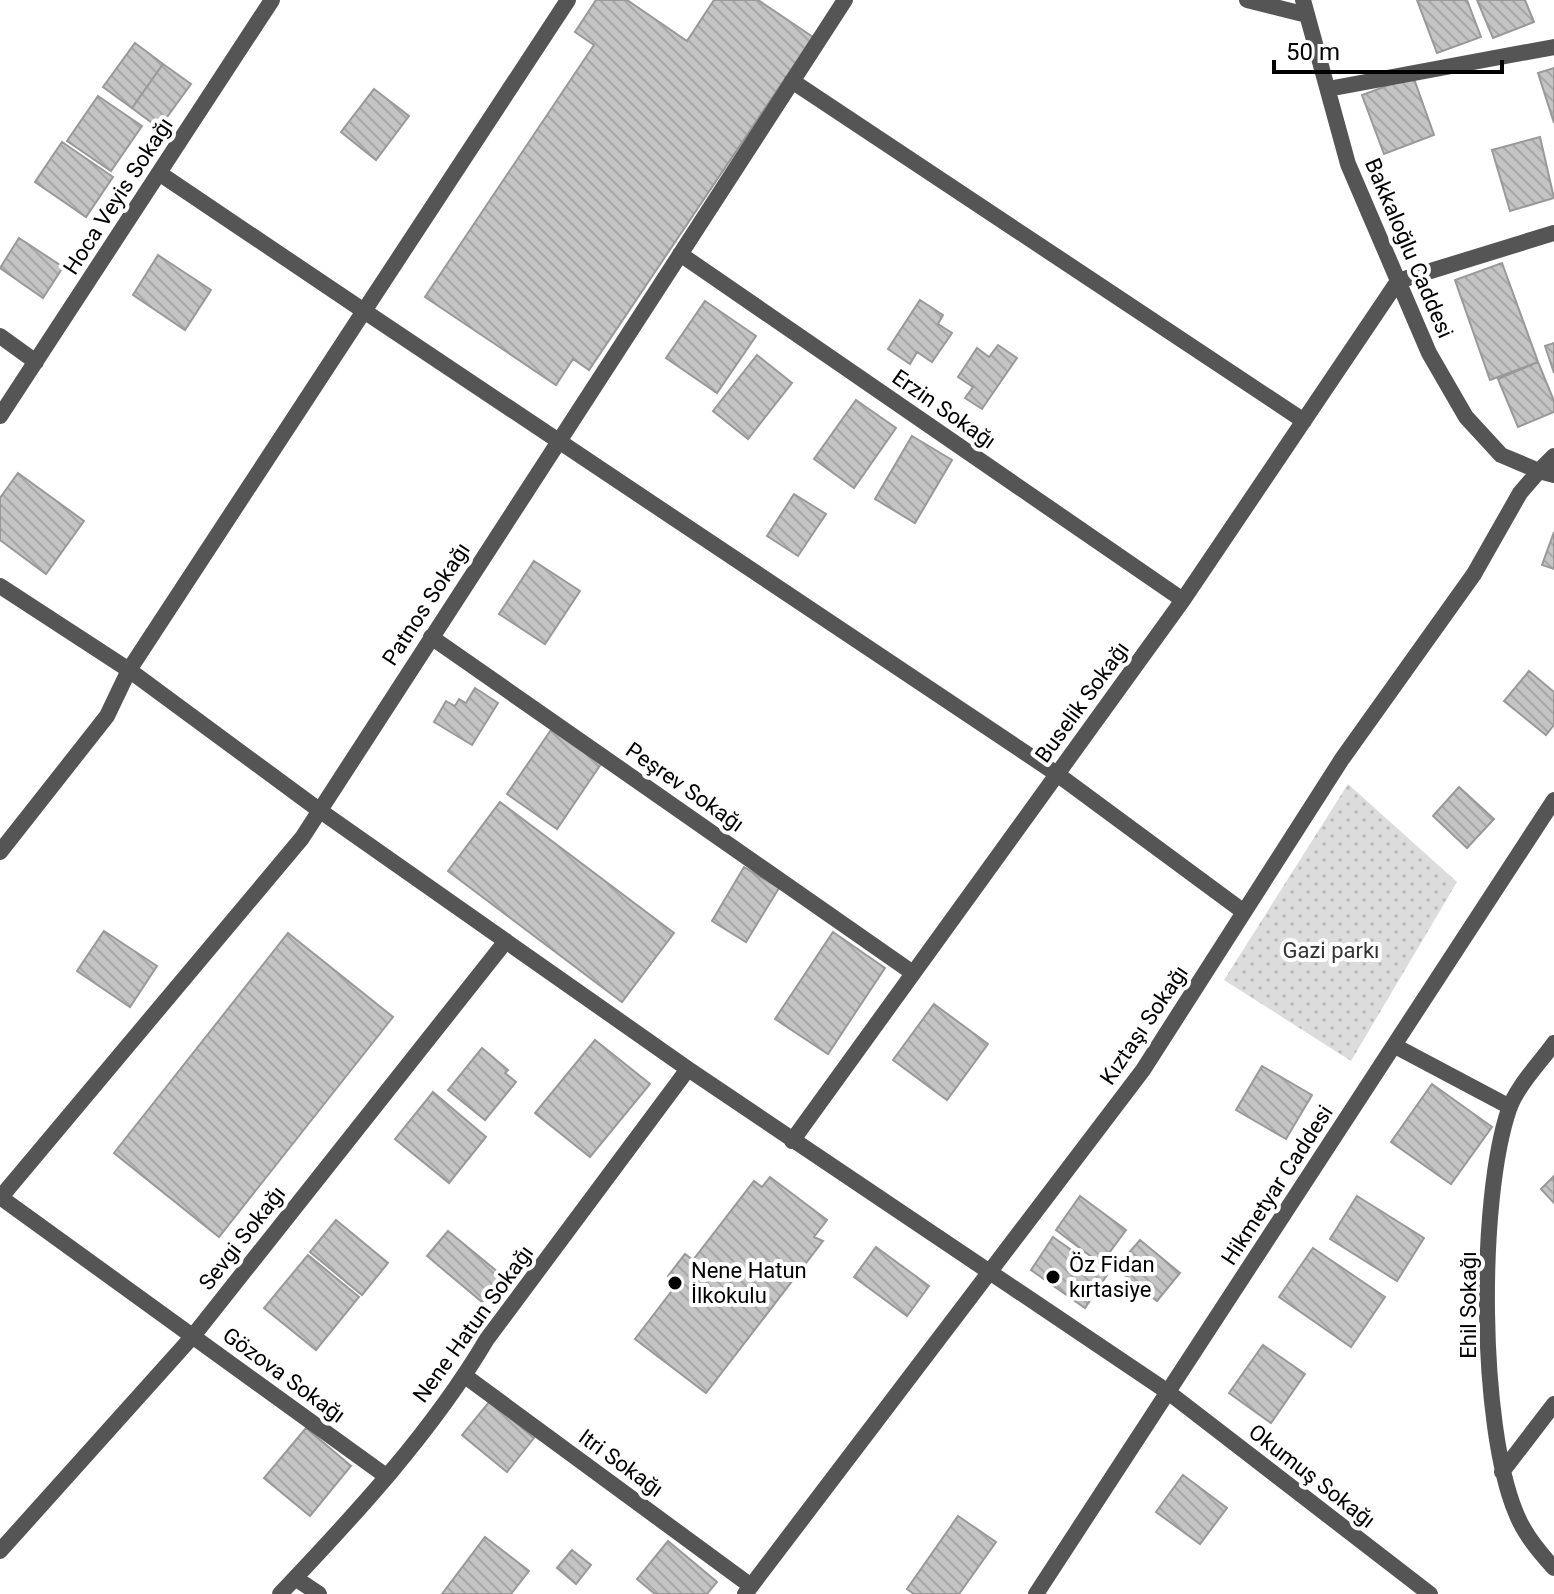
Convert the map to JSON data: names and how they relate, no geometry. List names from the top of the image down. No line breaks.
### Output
{"streets":{"street":["Hoca Veyis Sokağı","Bakkaloğlu Caddesi","Erzin Sokağı","Patnos Sokağı","Buselik Sokağı","Peşrev Sokağı","Kıztaşı Sokağı","Hikmetyar Caddesi","Sevgi Sokağı","Ehil Sokağı","Nene Hatun Sokağı","Gözova Sokağı","Itri Sokağı","Okumuş Sokağı"]},"crossings":[["Bakkaloğlu Caddesi","Buselik Sokağı"],["Bakkaloğlu Caddesi","Kıztaşı Sokağı"],["Erzin Sokağı","Patnos Sokağı"],["Erzin Sokağı","Buselik Sokağı"],["Patnos Sokağı","Peşrev Sokağı"],["Patnos Sokağı","Gözova Sokağı"],["Patnos Sokağı","Okumuş Sokağı"],["Buselik Sokağı","Peşrev Sokağı"],["Buselik Sokağı","Okumuş Sokağı"],["Kıztaşı Sokağı","Itri Sokağı"],["Kıztaşı Sokağı","Okumuş Sokağı"],["Hikmetyar Caddesi","Okumuş Sokağı"],["Sevgi Sokağı","Gözova Sokağı"],["Sevgi Sokağı","Okumuş Sokağı"],["Nene Hatun Sokağı","Gözova Sokağı"],["Nene Hatun Sokağı","Itri Sokağı"],["Nene Hatun Sokağı","Okumuş Sokağı"]],"parks":["Gazi parkı"],"places":["Öz Fidan kırtasiye","Nene Hatun İlkokulu"],"scale_bar":"50 m"}
